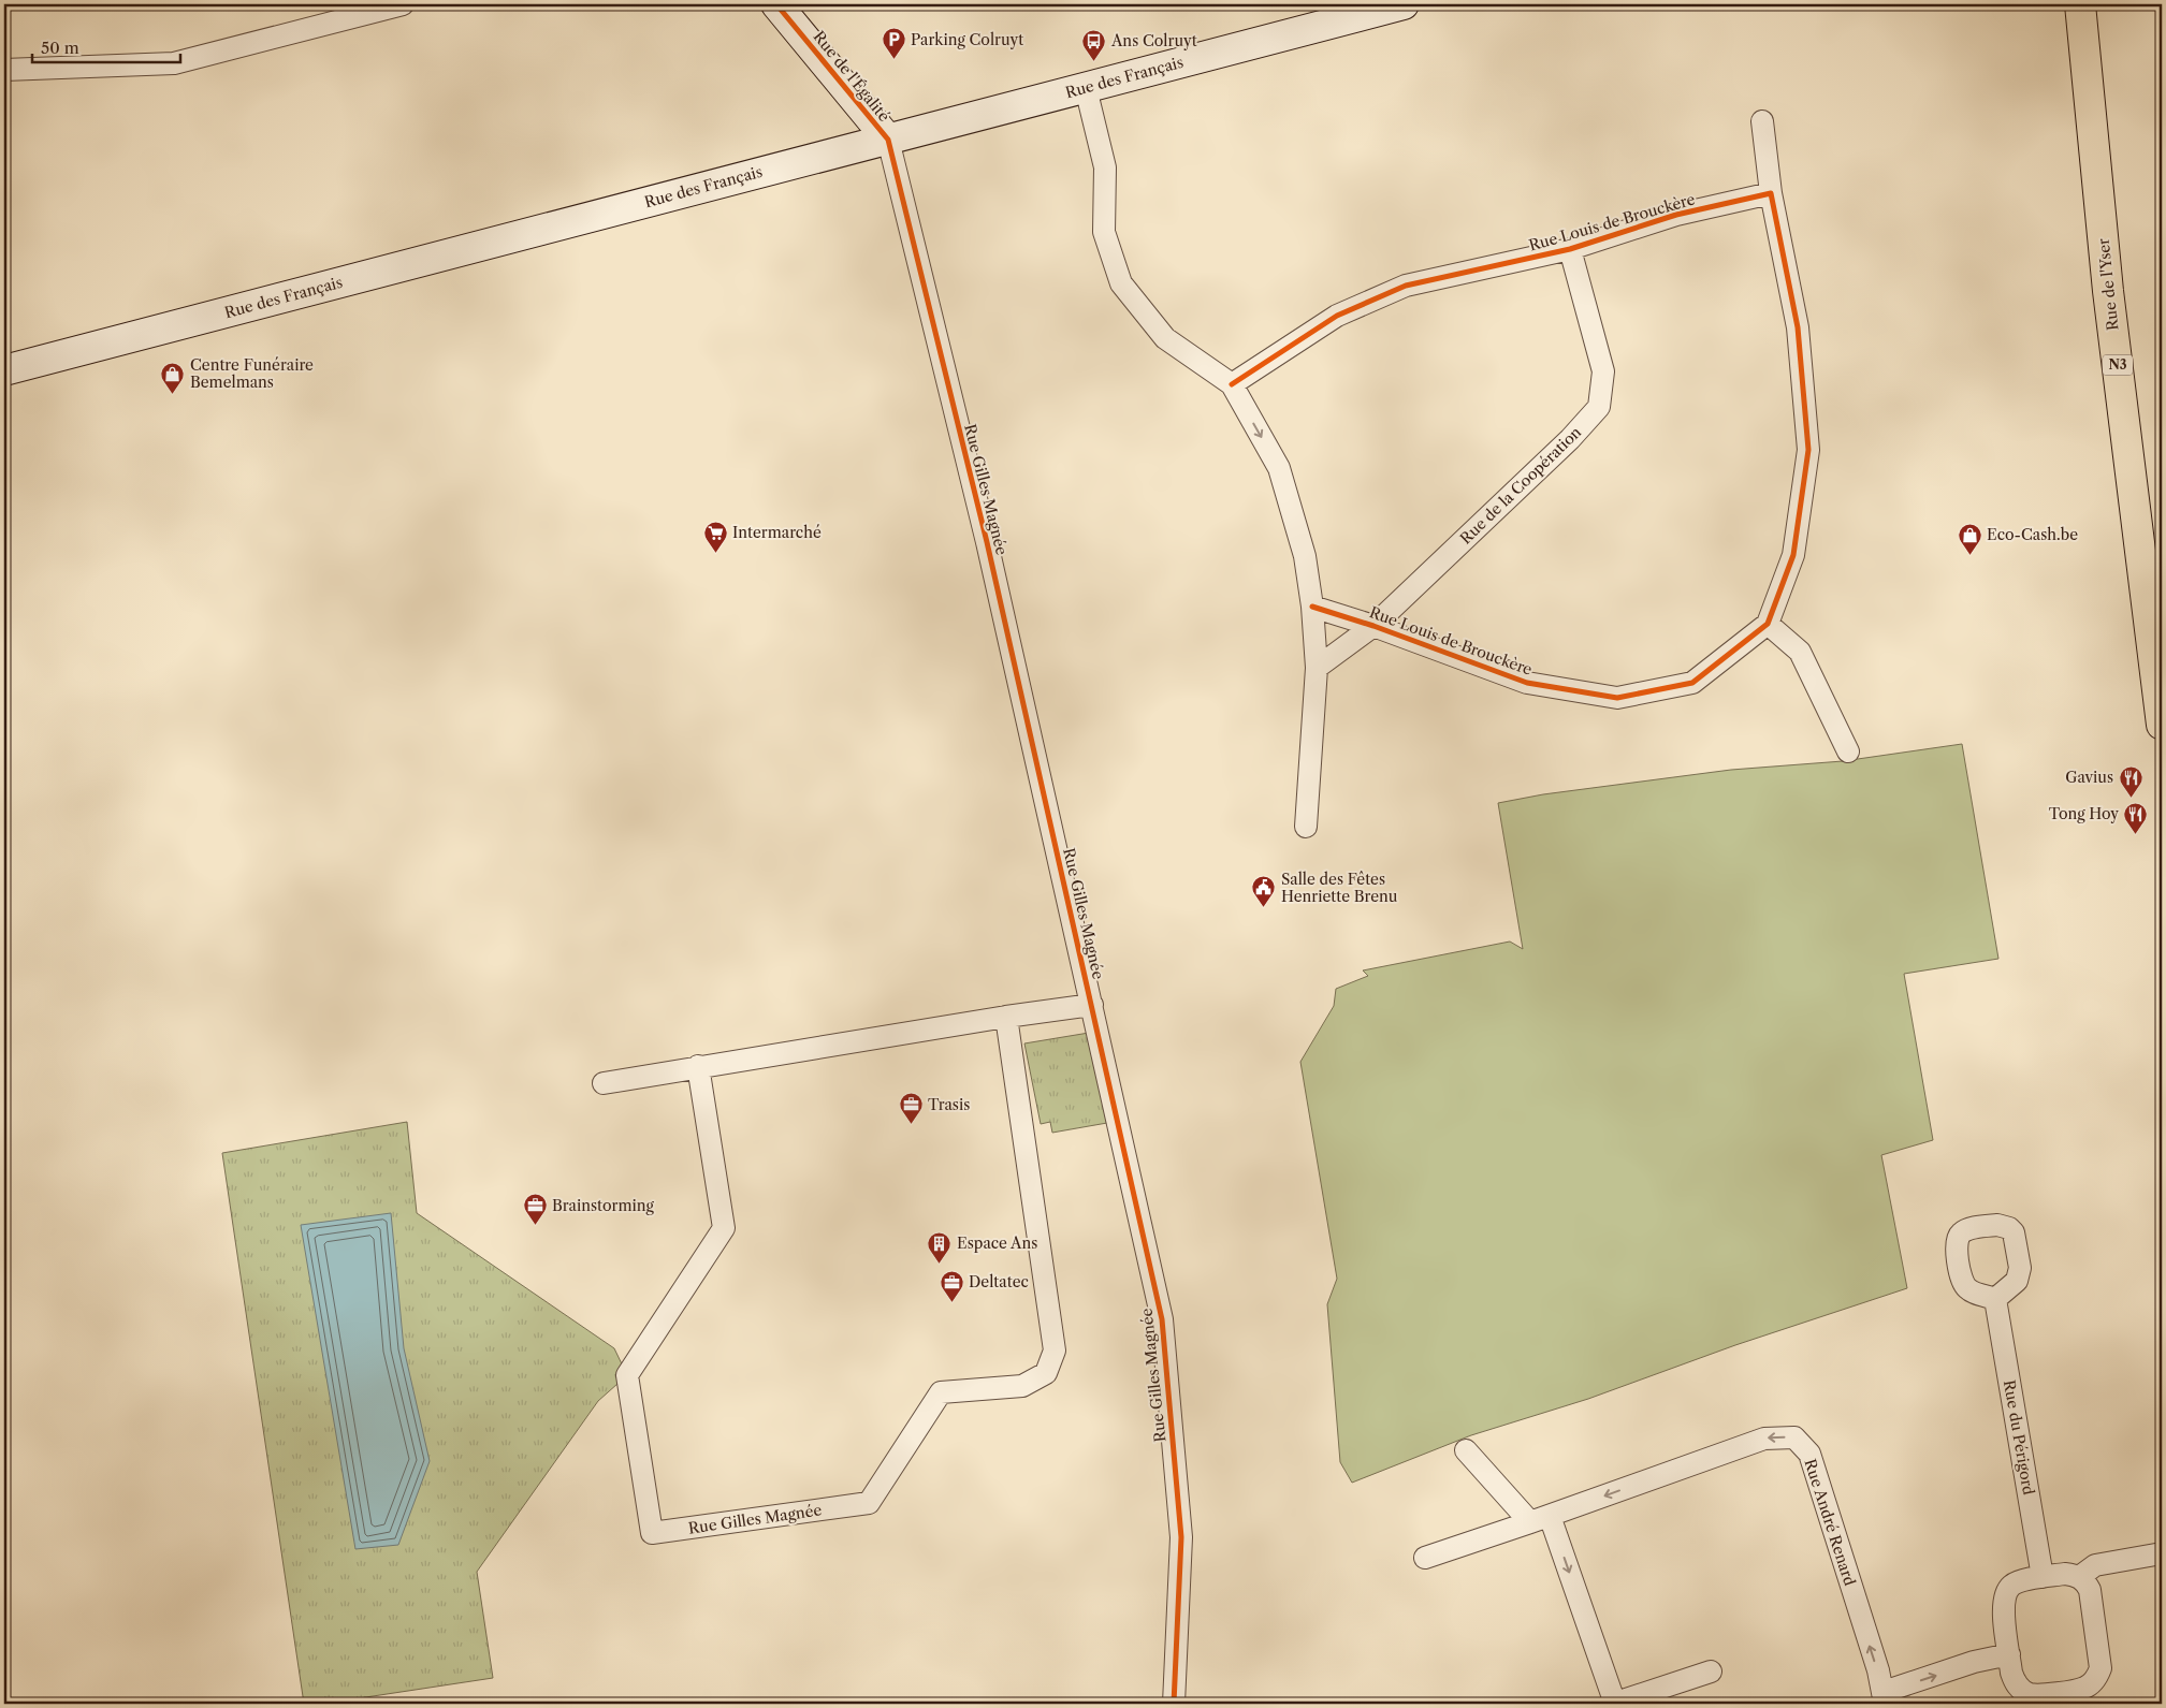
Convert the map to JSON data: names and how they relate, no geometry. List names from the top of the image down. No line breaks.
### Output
{"streets":{"main road":["Rue de l'Égalité","Rue des Français","Rue de l'Yser","N3"],"street":["Rue Louis de Brouckère","Rue de la Coopération","Rue Gilles Magnée","Rue du Périgord","Rue André Renard"]},"crossings":[["Rue de l'Égalité","Rue des Français"],["Rue de l'Égalité","Rue Gilles Magnée"],["Rue des Français","Rue Gilles Magnée"],["Rue Louis de Brouckère","Rue de la Coopération"]],"places":{"parking":["Parking Colruyt"],"bus stop":["Ans Colruyt"],"shop":["Centre Funéraire Bemelmans","Eco-Cash.be"],"supermarket":["Intermarché"],"restaurant":["Gavius","Tong Hoy"],"public building":["Salle des Fêtes Henriette Brenu"],"office":["Trasis","Brainstorming","Deltatec"],"building":["Espace Ans"]},"scale_bar":"50 m"}
